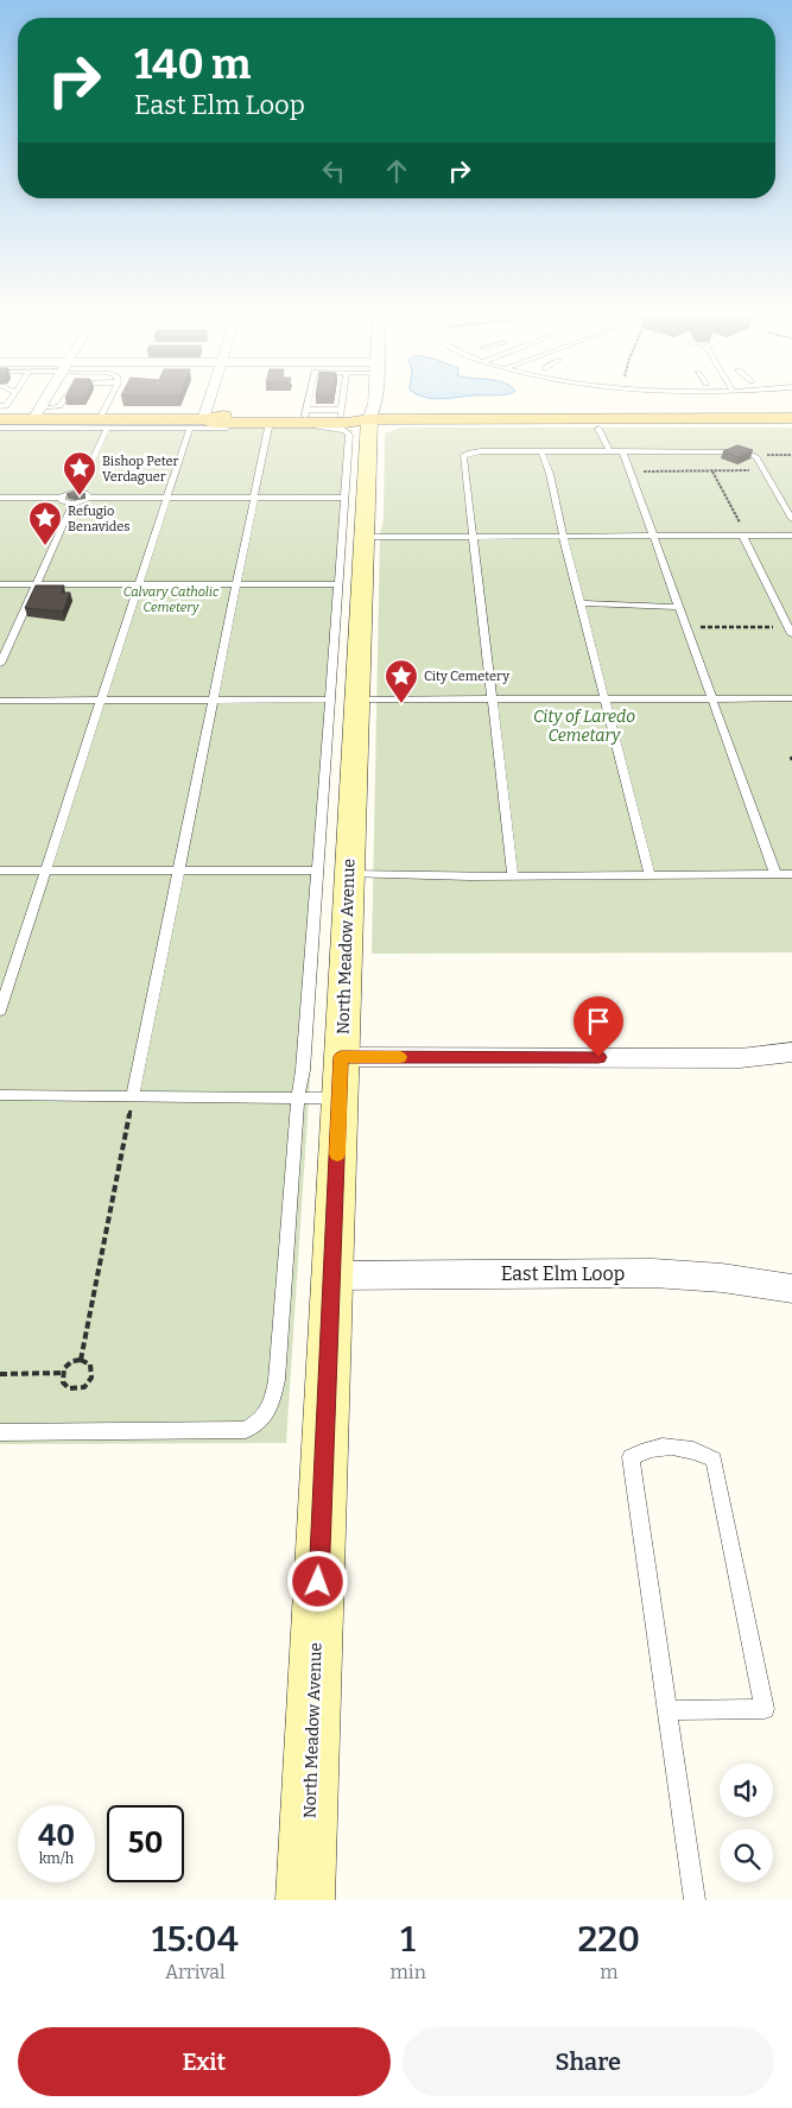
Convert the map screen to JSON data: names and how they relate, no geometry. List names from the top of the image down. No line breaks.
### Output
{"streets":{"main road":["North Meadow Avenue"],"street":["East Elm Loop"]},"crossings":[["North Meadow Avenue","East Elm Loop"]],"parks":["Calvary Catholic Cemetery","City of Laredo Cemetary"],"places":{"place":["Bishop Peter Verdaguer","Refugio Benavides","City Cemetery"]},"page":{"turn":["140 m","East Elm Loop"],"speed":"40 km/h","limit":"50","eta":["15:04","Arrival","1","min","220","m"],"buttons":["Exit","Share"]}}
